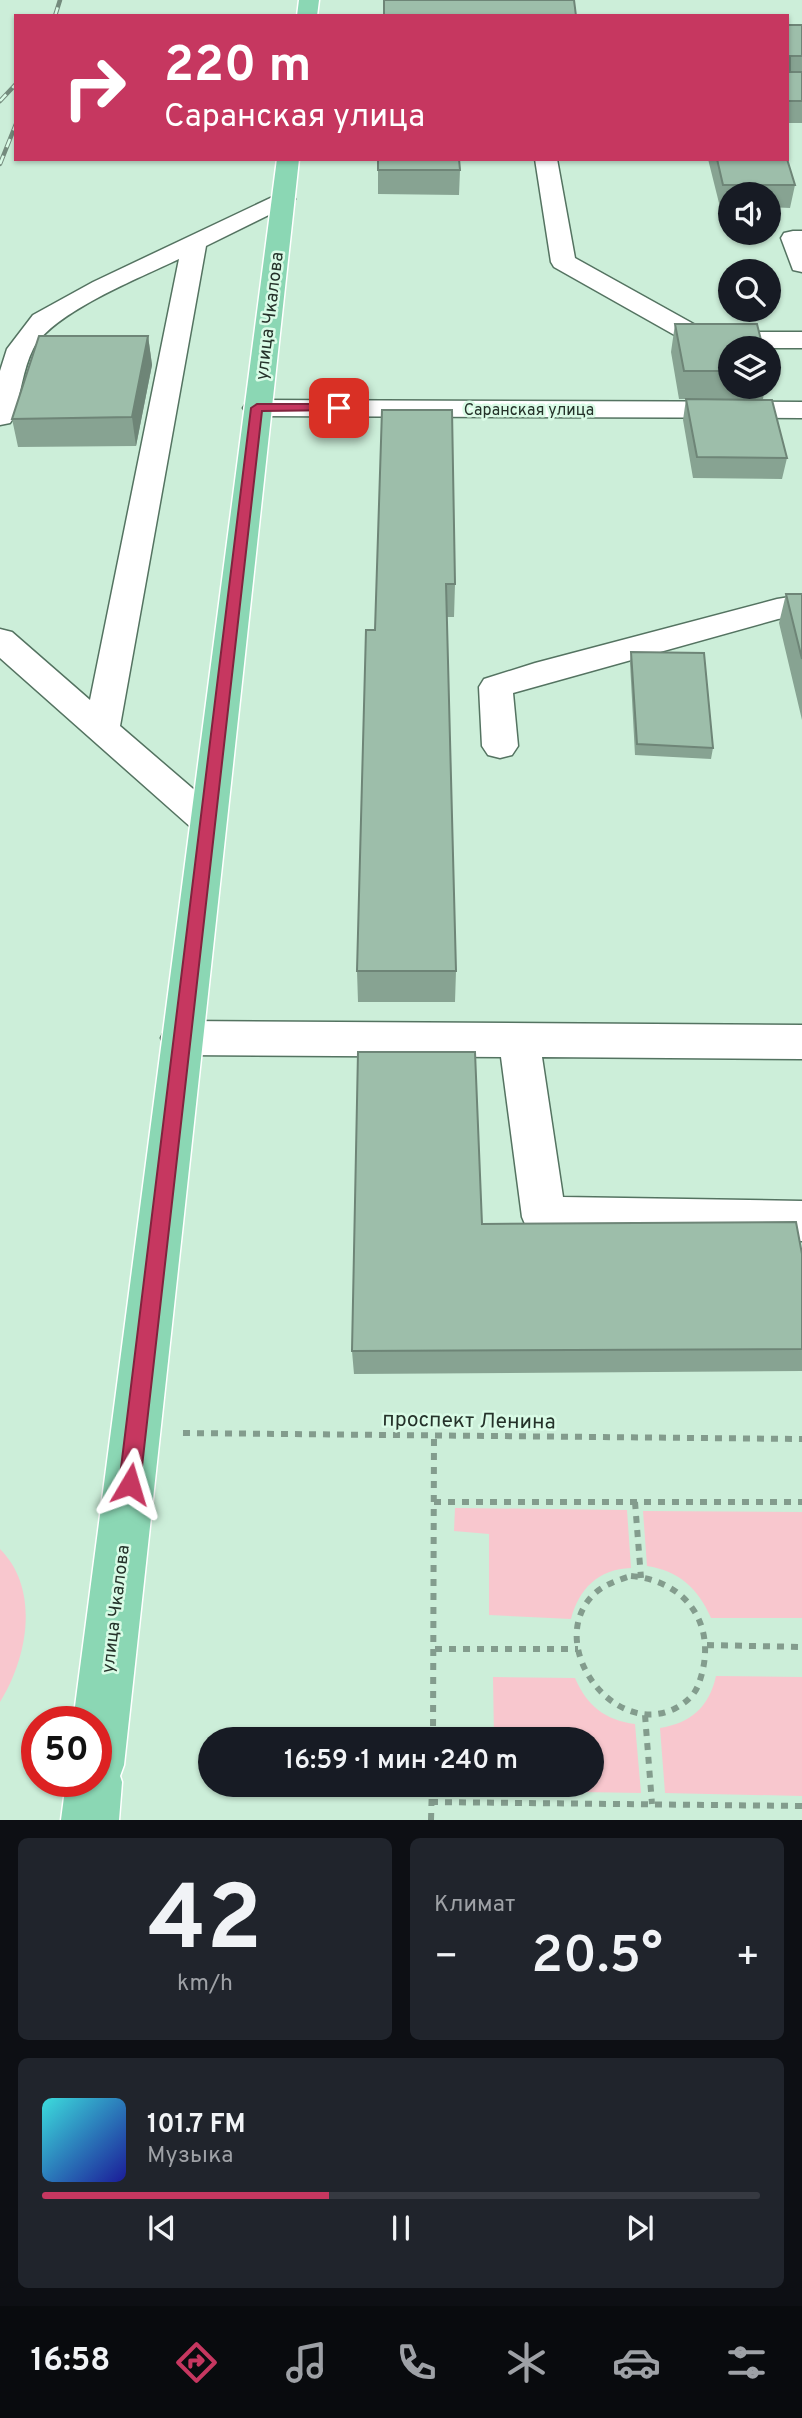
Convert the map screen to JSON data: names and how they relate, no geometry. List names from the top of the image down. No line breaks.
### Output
{"streets":{"main road":["улица Чкалова"],"street":["Саранская улица"],"path":["проспект Ленина"]},"crossings":[["улица Чкалова","Саранская улица"],["улица Чкалова","проспект Ленина"]],"page":{"turn":["220 m","Саранская улица"],"limit":"50","trip":"16:59 · 1 мин · 240 m","tile":[["42","km/h"],"Климат"],"heat":["−","20.5°","+"],"song":["101.7 FM","Музыка"],"tabs":"16:58"}}
